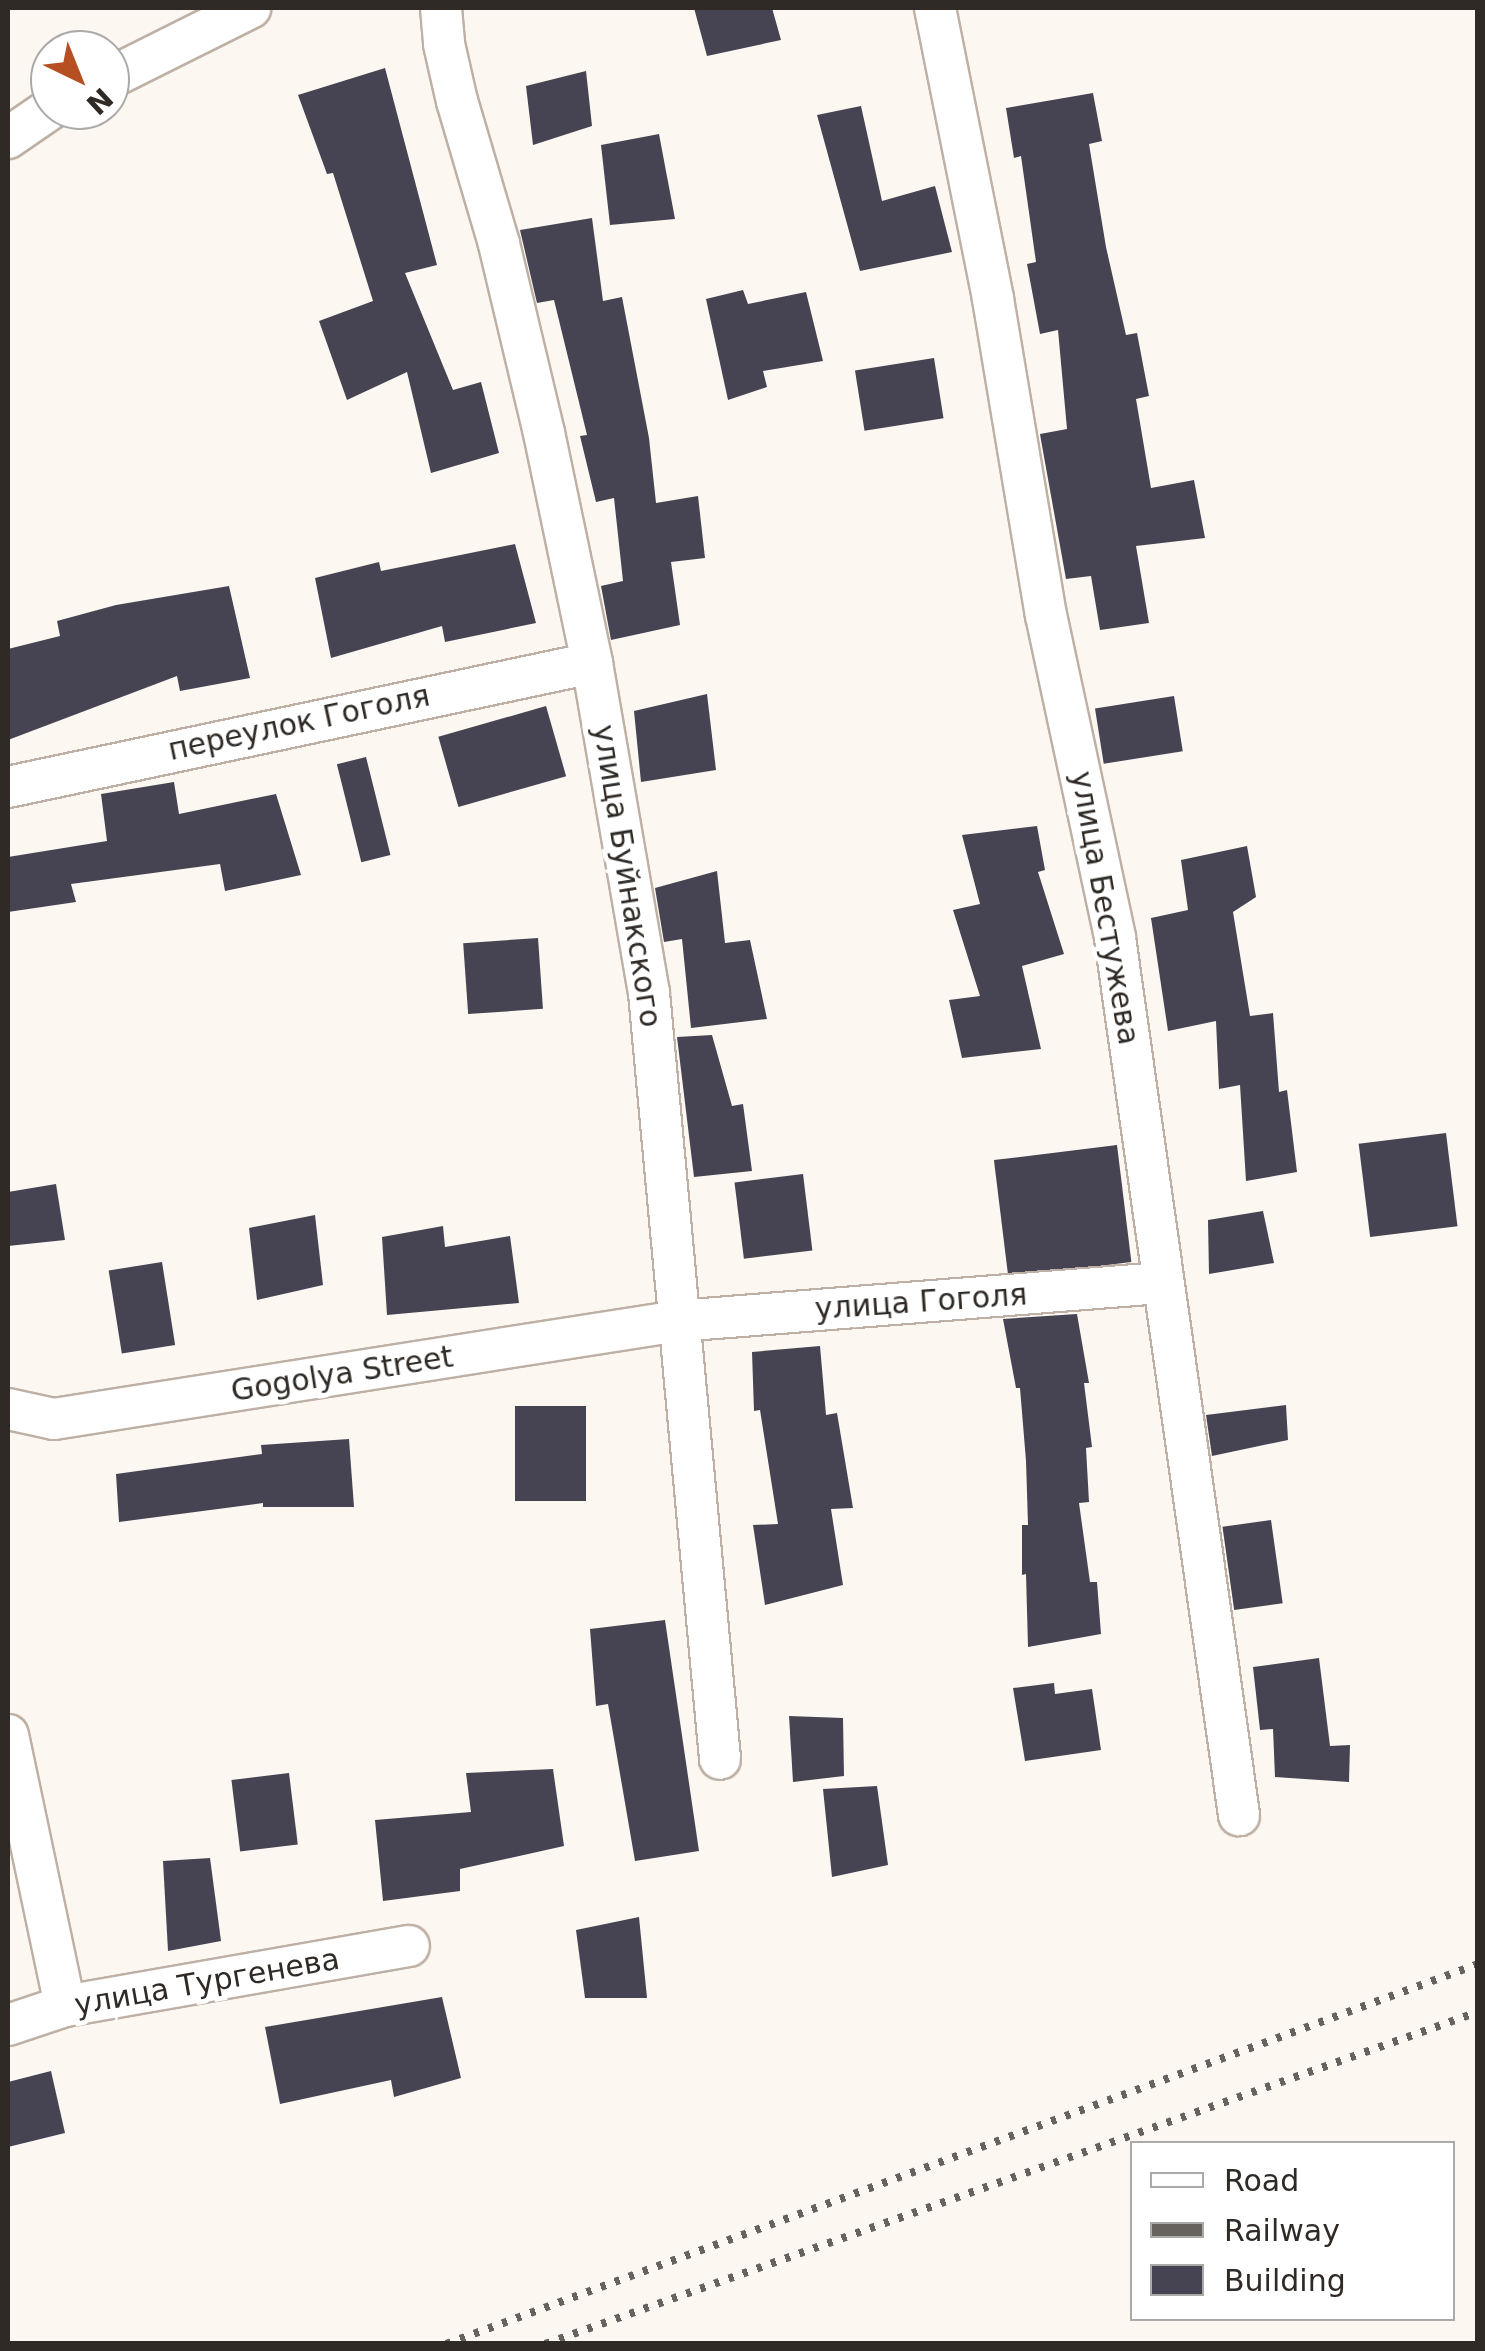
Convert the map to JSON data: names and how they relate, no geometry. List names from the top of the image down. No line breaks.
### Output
{"streets":{"street":["переулок Гоголя","улица Буйнакского","улица Бестужева","улица Гоголя","Gogolya Street","улица Тургенева"]},"crossings":[["переулок Гоголя","улица Буйнакского"],["улица Буйнакского","улица Гоголя"],["улица Буйнакского","Gogolya Street"],["улица Бестужева","улица Гоголя"],["улица Гоголя","Gogolya Street"]],"legend":["Road","Railway","Building"],"north":"bottom right"}
